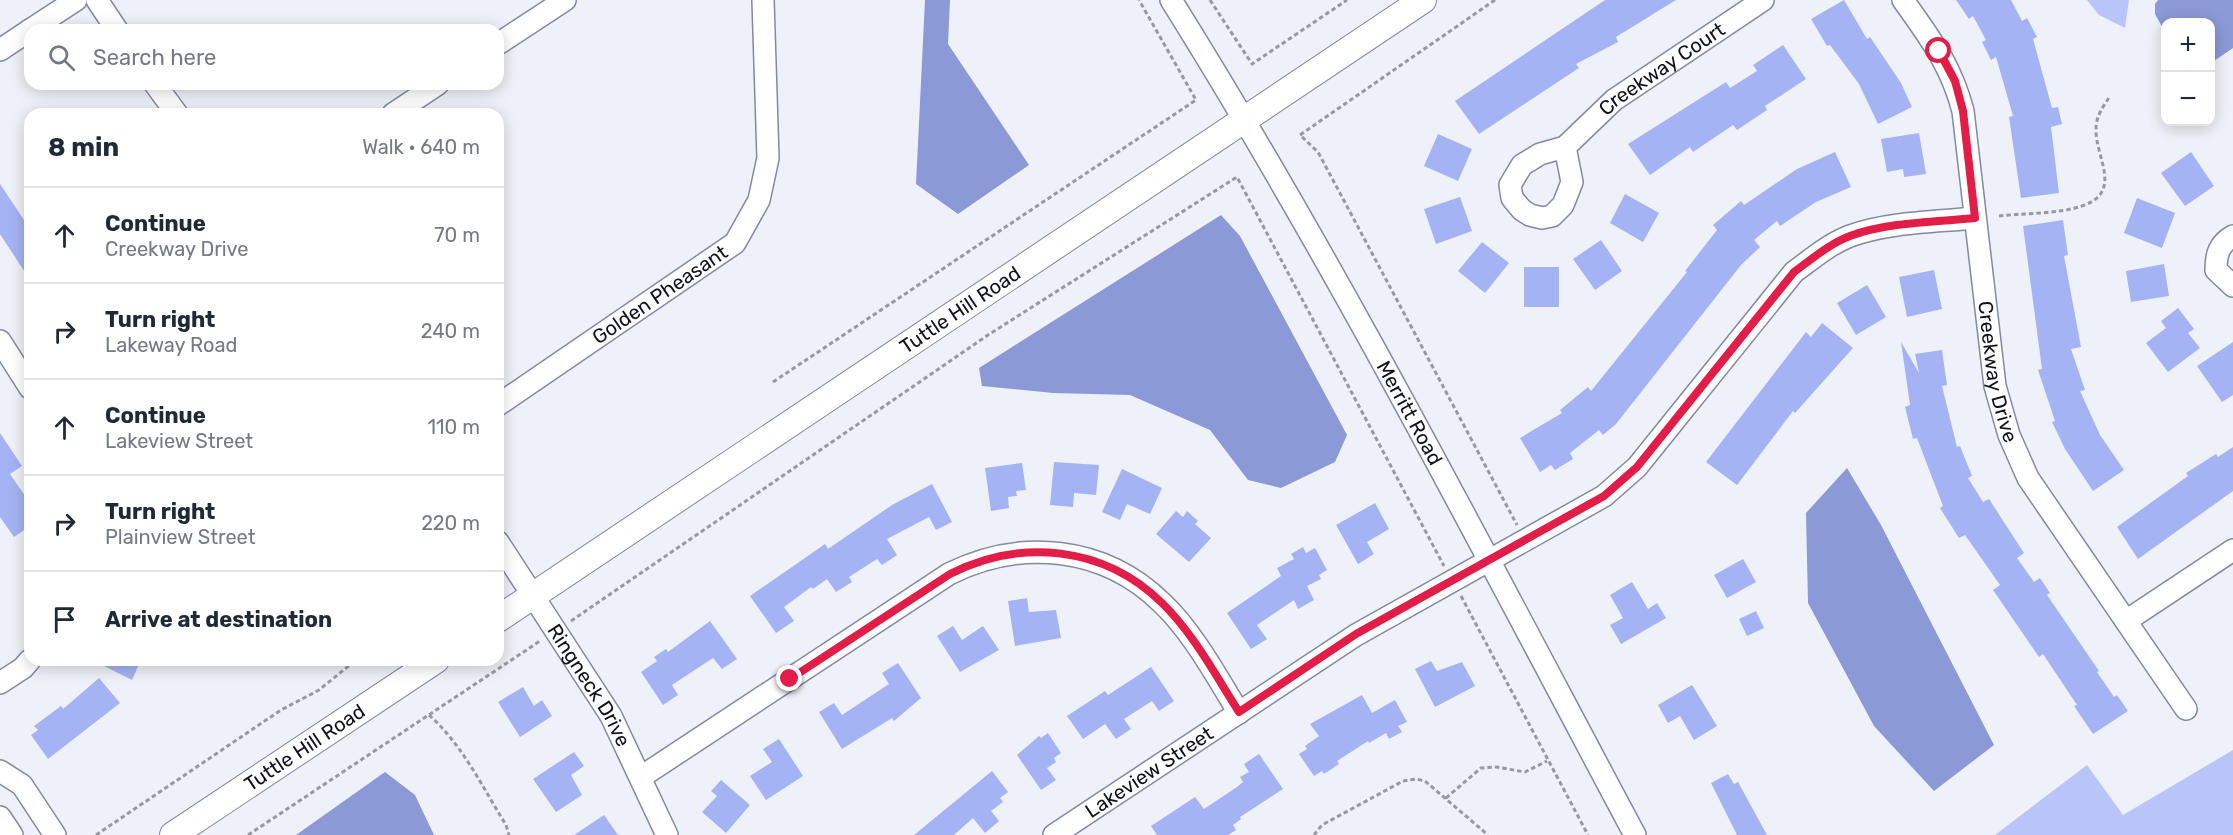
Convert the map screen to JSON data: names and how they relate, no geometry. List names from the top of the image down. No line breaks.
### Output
{"streets":{"main road":["Tuttle Hill Road"],"street":["Creekway Court","Golden Pheasant","Creekway Drive","Merritt Road","Ringneck Drive","Lakeview Street"]},"crossings":[["Tuttle Hill Road","Merritt Road"],["Tuttle Hill Road","Ringneck Drive"],["Creekway Drive","Lakeview Street"],["Merritt Road","Lakeview Street"]],"page":{"map_buttons":["+","−"],"search":"Search here","heading":["8 min","Walk · 640 m"],"list":[["Continue","Creekway Drive","70 m"],["Turn right","Lakeway Road","240 m"],["Continue","Lakeview Street","110 m"],["Turn right","Plainview Street","220 m"],"Arrive at destination"]}}
